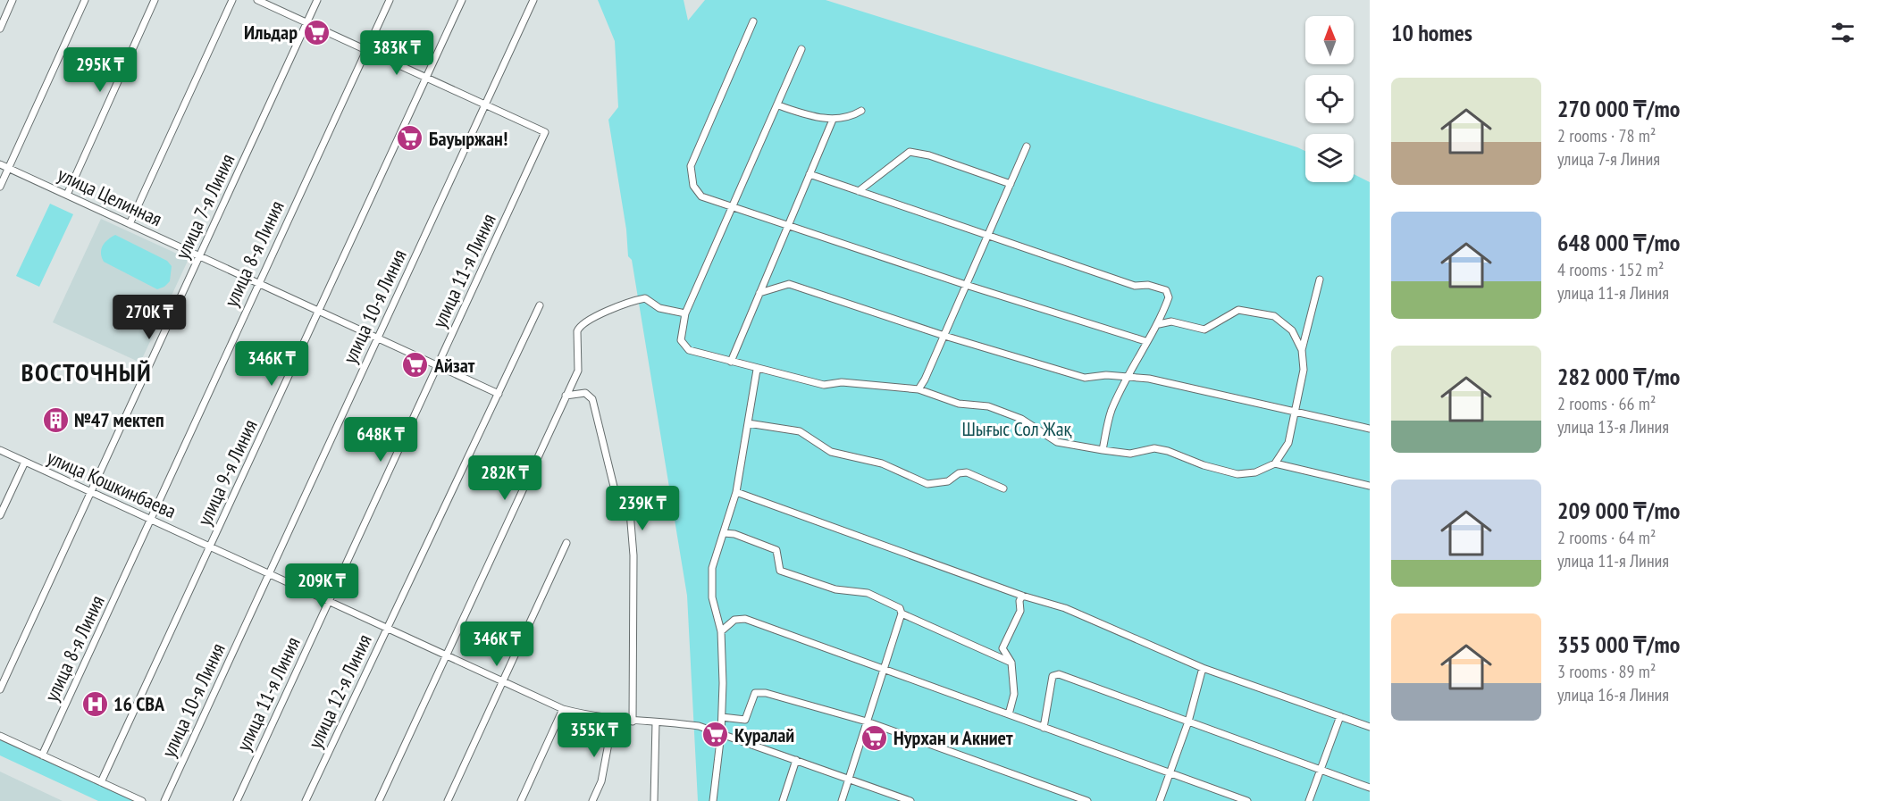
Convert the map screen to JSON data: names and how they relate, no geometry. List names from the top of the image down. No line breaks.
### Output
{"streets":{"street":["улица Целинная","улица 7-я Линия","улица 8-я Линия","улица 11-я Линия","улица 10-я Линия","улица 9-я Линия","улица Кошкинбаева","улица 12-я Линия"]},"crossings":[["улица Целинная","улица 7-я Линия"],["улица Целинная","улица 8-я Линия"],["улица Целинная","улица 11-я Линия"],["улица Целинная","улица 10-я Линия"],["улица Целинная","улица 9-я Линия"],["улица Целинная","улица 12-я Линия"],["улица 7-я Линия","улица Кошкинбаева"],["улица 8-я Линия","улица Кошкинбаева"],["улица 11-я Линия","улица 10-я Линия"],["улица 11-я Линия","улица Кошкинбаева"],["улица 10-я Линия","улица Кошкинбаева"],["улица 9-я Линия","улица Кошкинбаева"],["улица Кошкинбаева","улица 12-я Линия"]],"districts":["ВОСТОЧНЫЙ"],"parks":["Шығыс Сол Жақ"],"places":{"supermarket":["Ильдар","Бауыржан!","Айзат","Куралай","Нурхан и Акниет"],"building":["№47 мектеп"],"hospital":["16 СВА"]},"north":"top","page":{"heading":"10 homes","price":["383K ₸","295K ₸","270K ₸","346K ₸","648K ₸","282K ₸","239K ₸","209K ₸","346K ₸","355K ₸"],"list":[{"name":"270 000 ₸/mo","note":"2 rooms · 78 m² · улица 7-я Линия"},{"name":"648 000 ₸/mo","note":"4 rooms · 152 m² · улица 11-я Линия"},{"name":"282 000 ₸/mo","note":"2 rooms · 66 m² · улица 13-я Линия"},{"name":"209 000 ₸/mo","note":"2 rooms · 64 m² · улица 11-я Линия"},{"name":"355 000 ₸/mo","note":"3 rooms · 89 m² · улица 16-я Линия"}]}}
